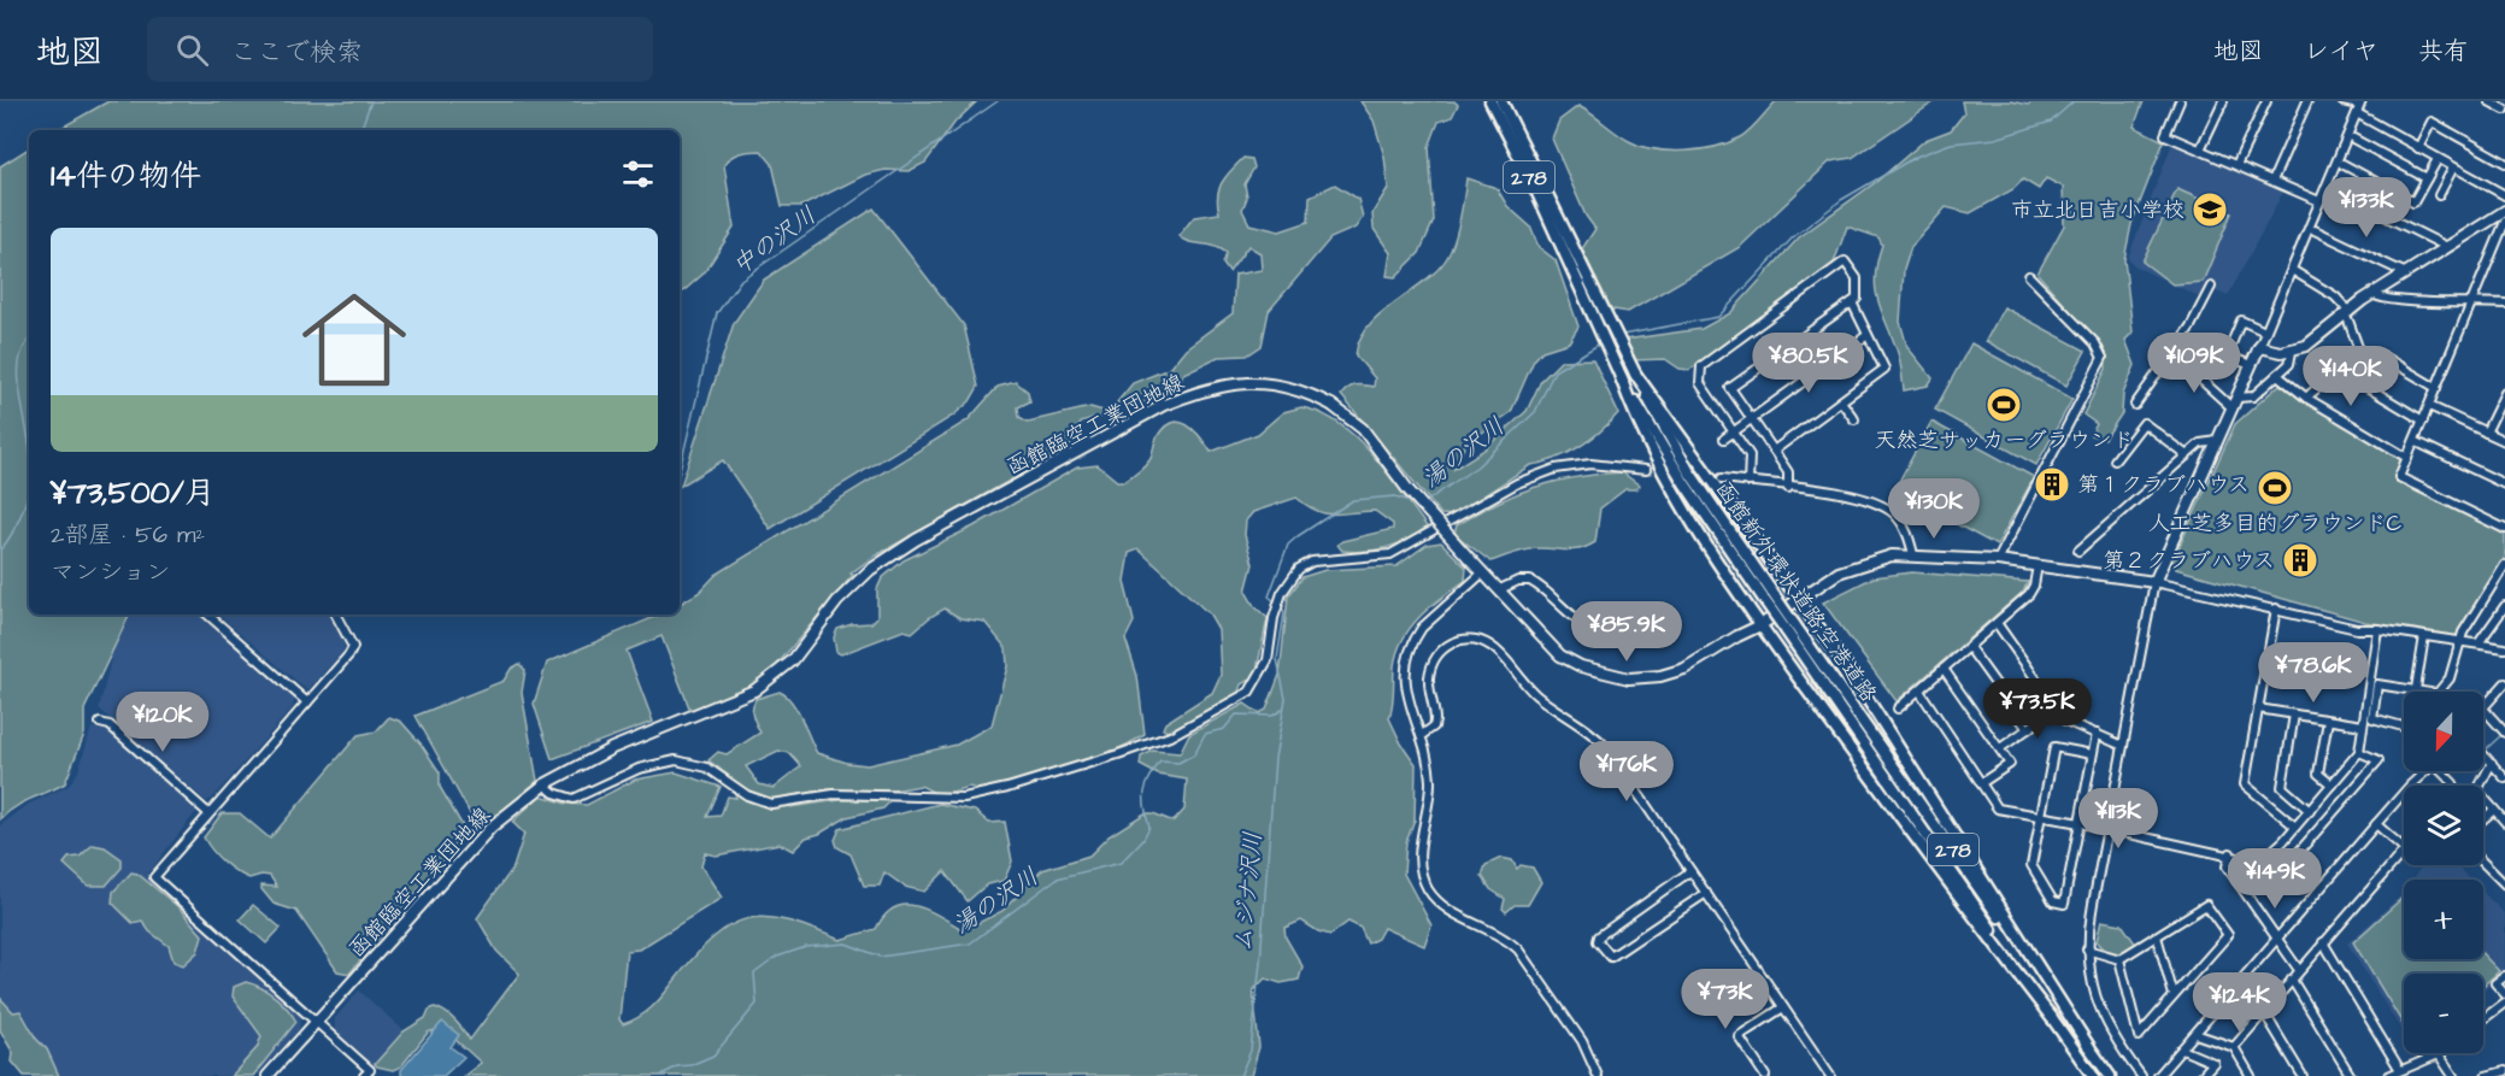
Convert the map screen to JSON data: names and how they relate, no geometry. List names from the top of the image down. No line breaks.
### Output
{"streets":{"highway":["278","函館新外環状道路;空港道路"],"main road":["函館臨空工業団地線"]},"crossings":[["278","函館新外環状道路;空港道路"]],"water":["中の沢川","湯の沢川","ムジナ沢川"],"places":{"school or university":["市立北日吉小学校"],"sports":["天然芝サッカーグラウンド","人工芝多目的グラウンドC"],"building":["第１クラブハウス","第２クラブハウス"]},"north":"bottom","page":{"header":"地図","search":"ここで検索","nav":["地図","レイヤ","共有"],"heading":"14件の物件","price":["¥133K","¥80.5K","¥109K","¥140K","¥130K","¥85.9K","¥78.6K","¥73.5K","¥120K","¥176K","¥113K","¥149K","¥73K","¥124K"],"list":[{"name":"¥73,500/月","note":"2部屋 · 56 m² · マンション"}],"map_buttons":["+","−"]}}
